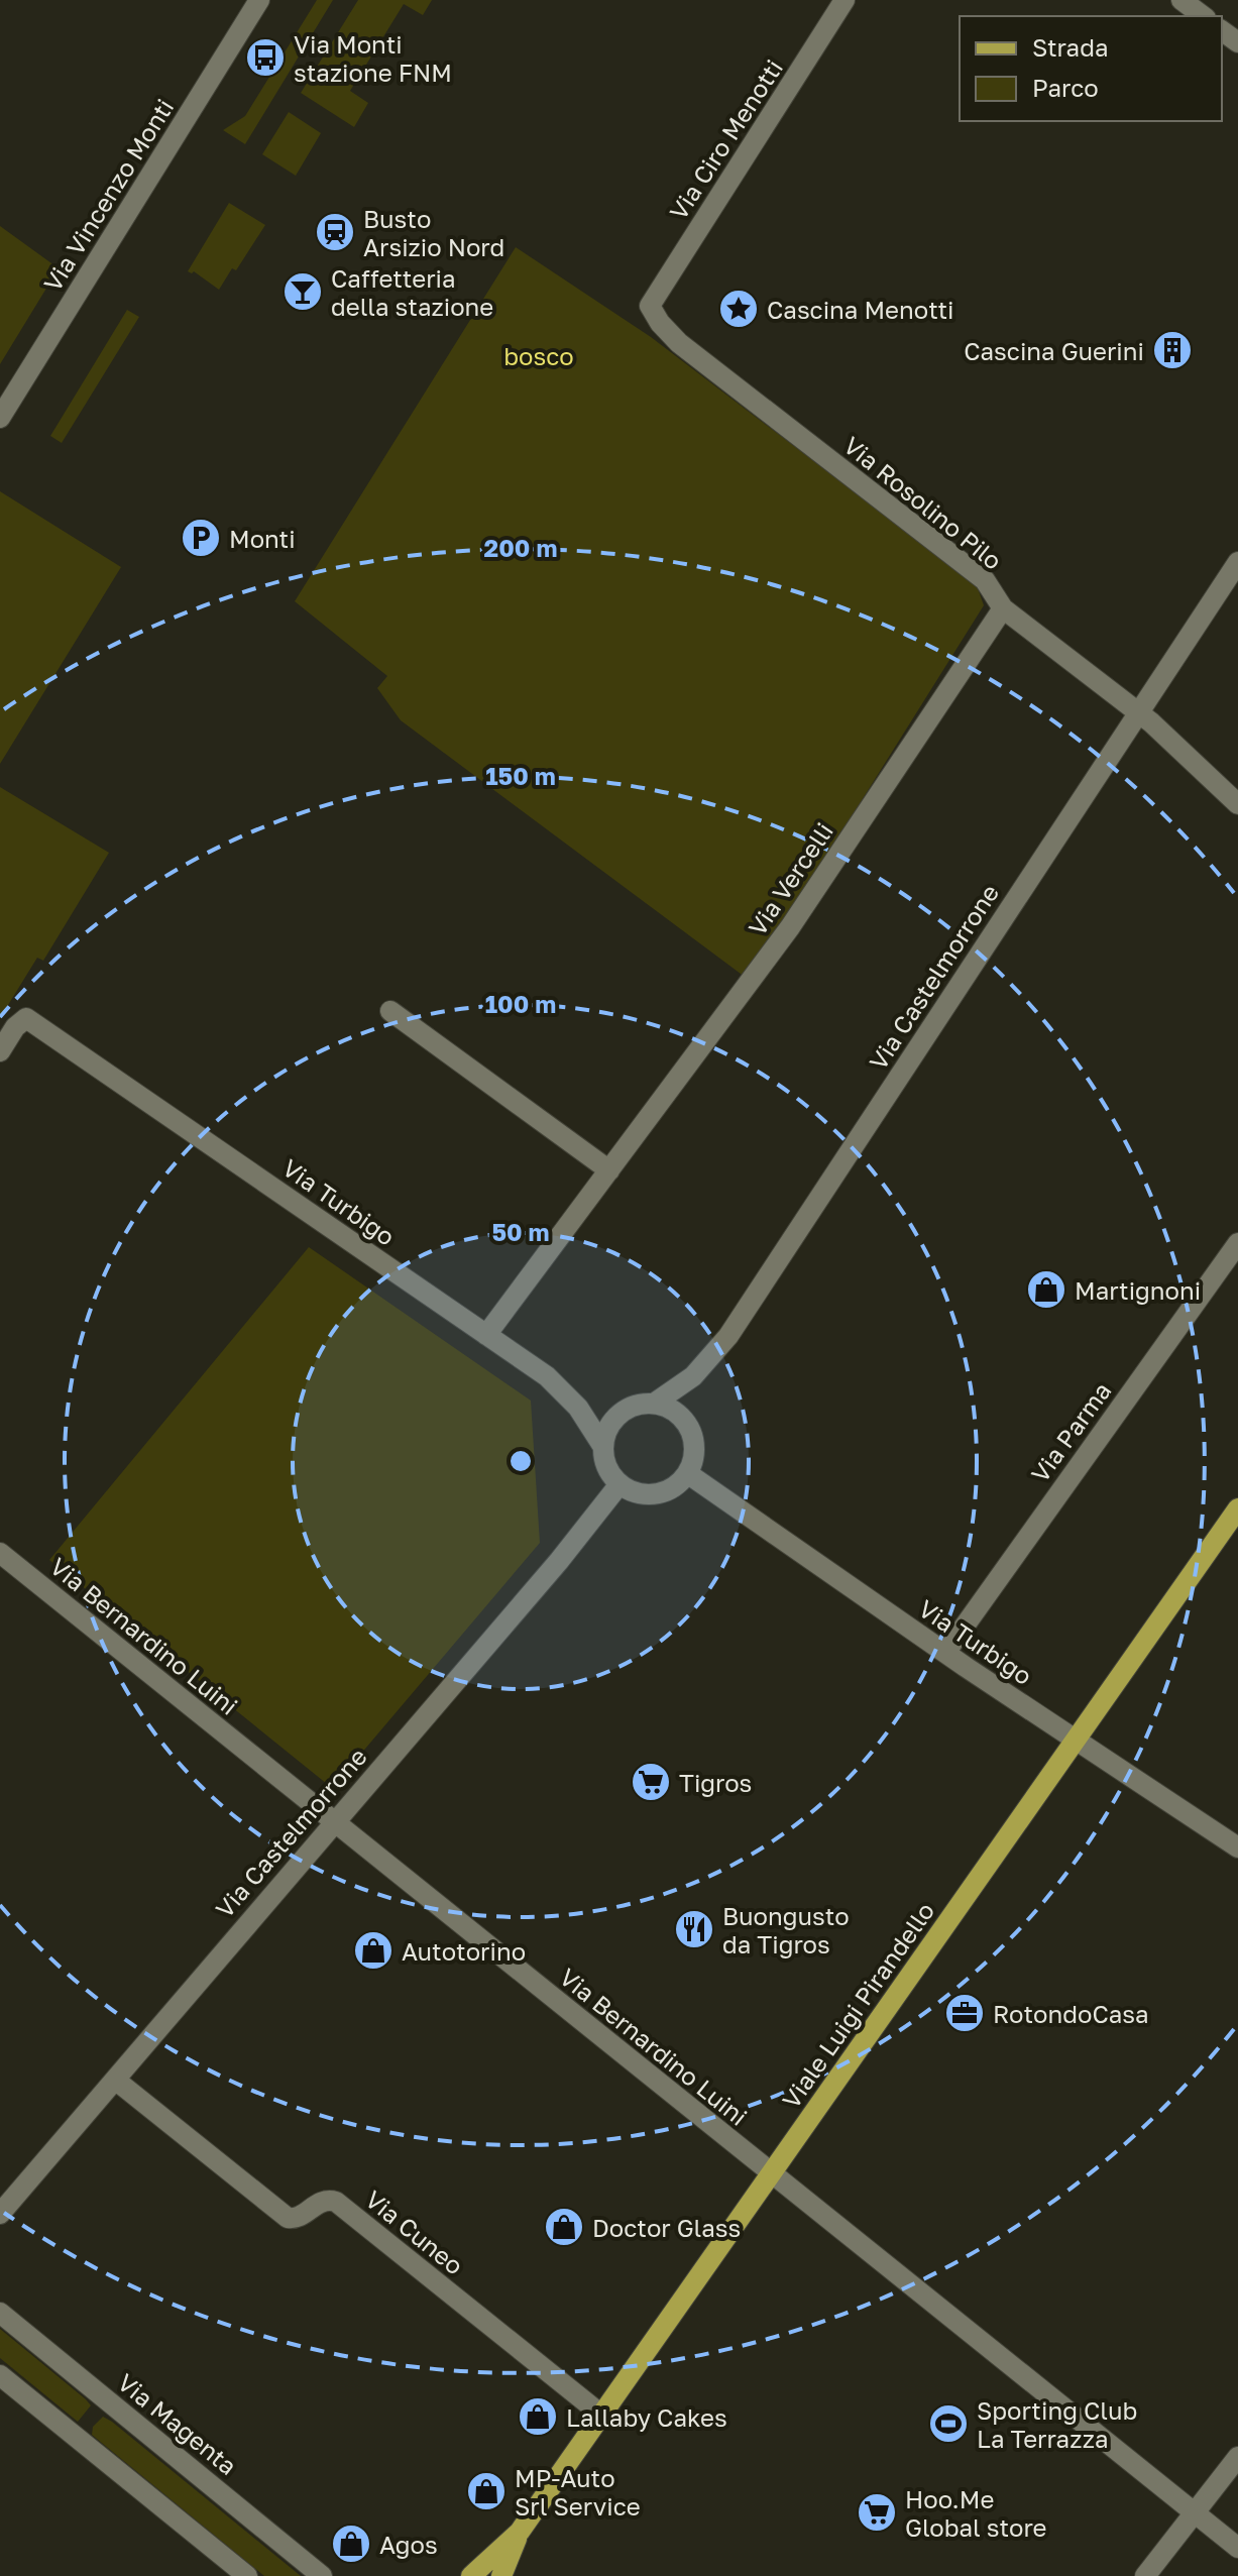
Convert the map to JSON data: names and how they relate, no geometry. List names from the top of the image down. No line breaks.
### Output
{"streets":{"main road":["Viale Luigi Pirandello"],"street":["Via Ciro Menotti","Via Vincenzo Monti","Via Rosolino Pilo","Via Vercelli","Via Castelmorrone","Via Turbigo","Via Parma","Via Bernardino Luini","Via Cuneo","Via Magenta"]},"crossings":[["Via Ciro Menotti","Via Rosolino Pilo"],["Via Rosolino Pilo","Via Vercelli"],["Via Rosolino Pilo","Via Castelmorrone"],["Via Vercelli","Via Turbigo"],["Via Castelmorrone","Via Turbigo"],["Via Castelmorrone","Via Bernardino Luini"],["Via Castelmorrone","Via Cuneo"],["Via Turbigo","Via Parma"],["Via Turbigo","Viale Luigi Pirandello"],["Via Bernardino Luini","Viale Luigi Pirandello"],["Viale Luigi Pirandello","Via Cuneo"]],"parks":["bosco"],"places":{"bus stop":["Via Monti stazione FNM"],"station":["Busto Arsizio Nord"],"bar":["Caffetteria della stazione"],"place":["Cascina Menotti"],"building":["Cascina Guerini"],"parking":["Monti"],"shop":["Martignoni","Autotorino","Doctor Glass","Lallaby Cakes","MP-Auto Srl Service","Agos"],"supermarket":["Tigros","Hoo.Me Global store"],"restaurant":["Buongusto da Tigros"],"office":["RotondoCasa"],"sports":["Sporting Club La Terrazza"]},"legend":["Strada","Parco"],"rings":["200 m","150 m","100 m","50 m"]}
